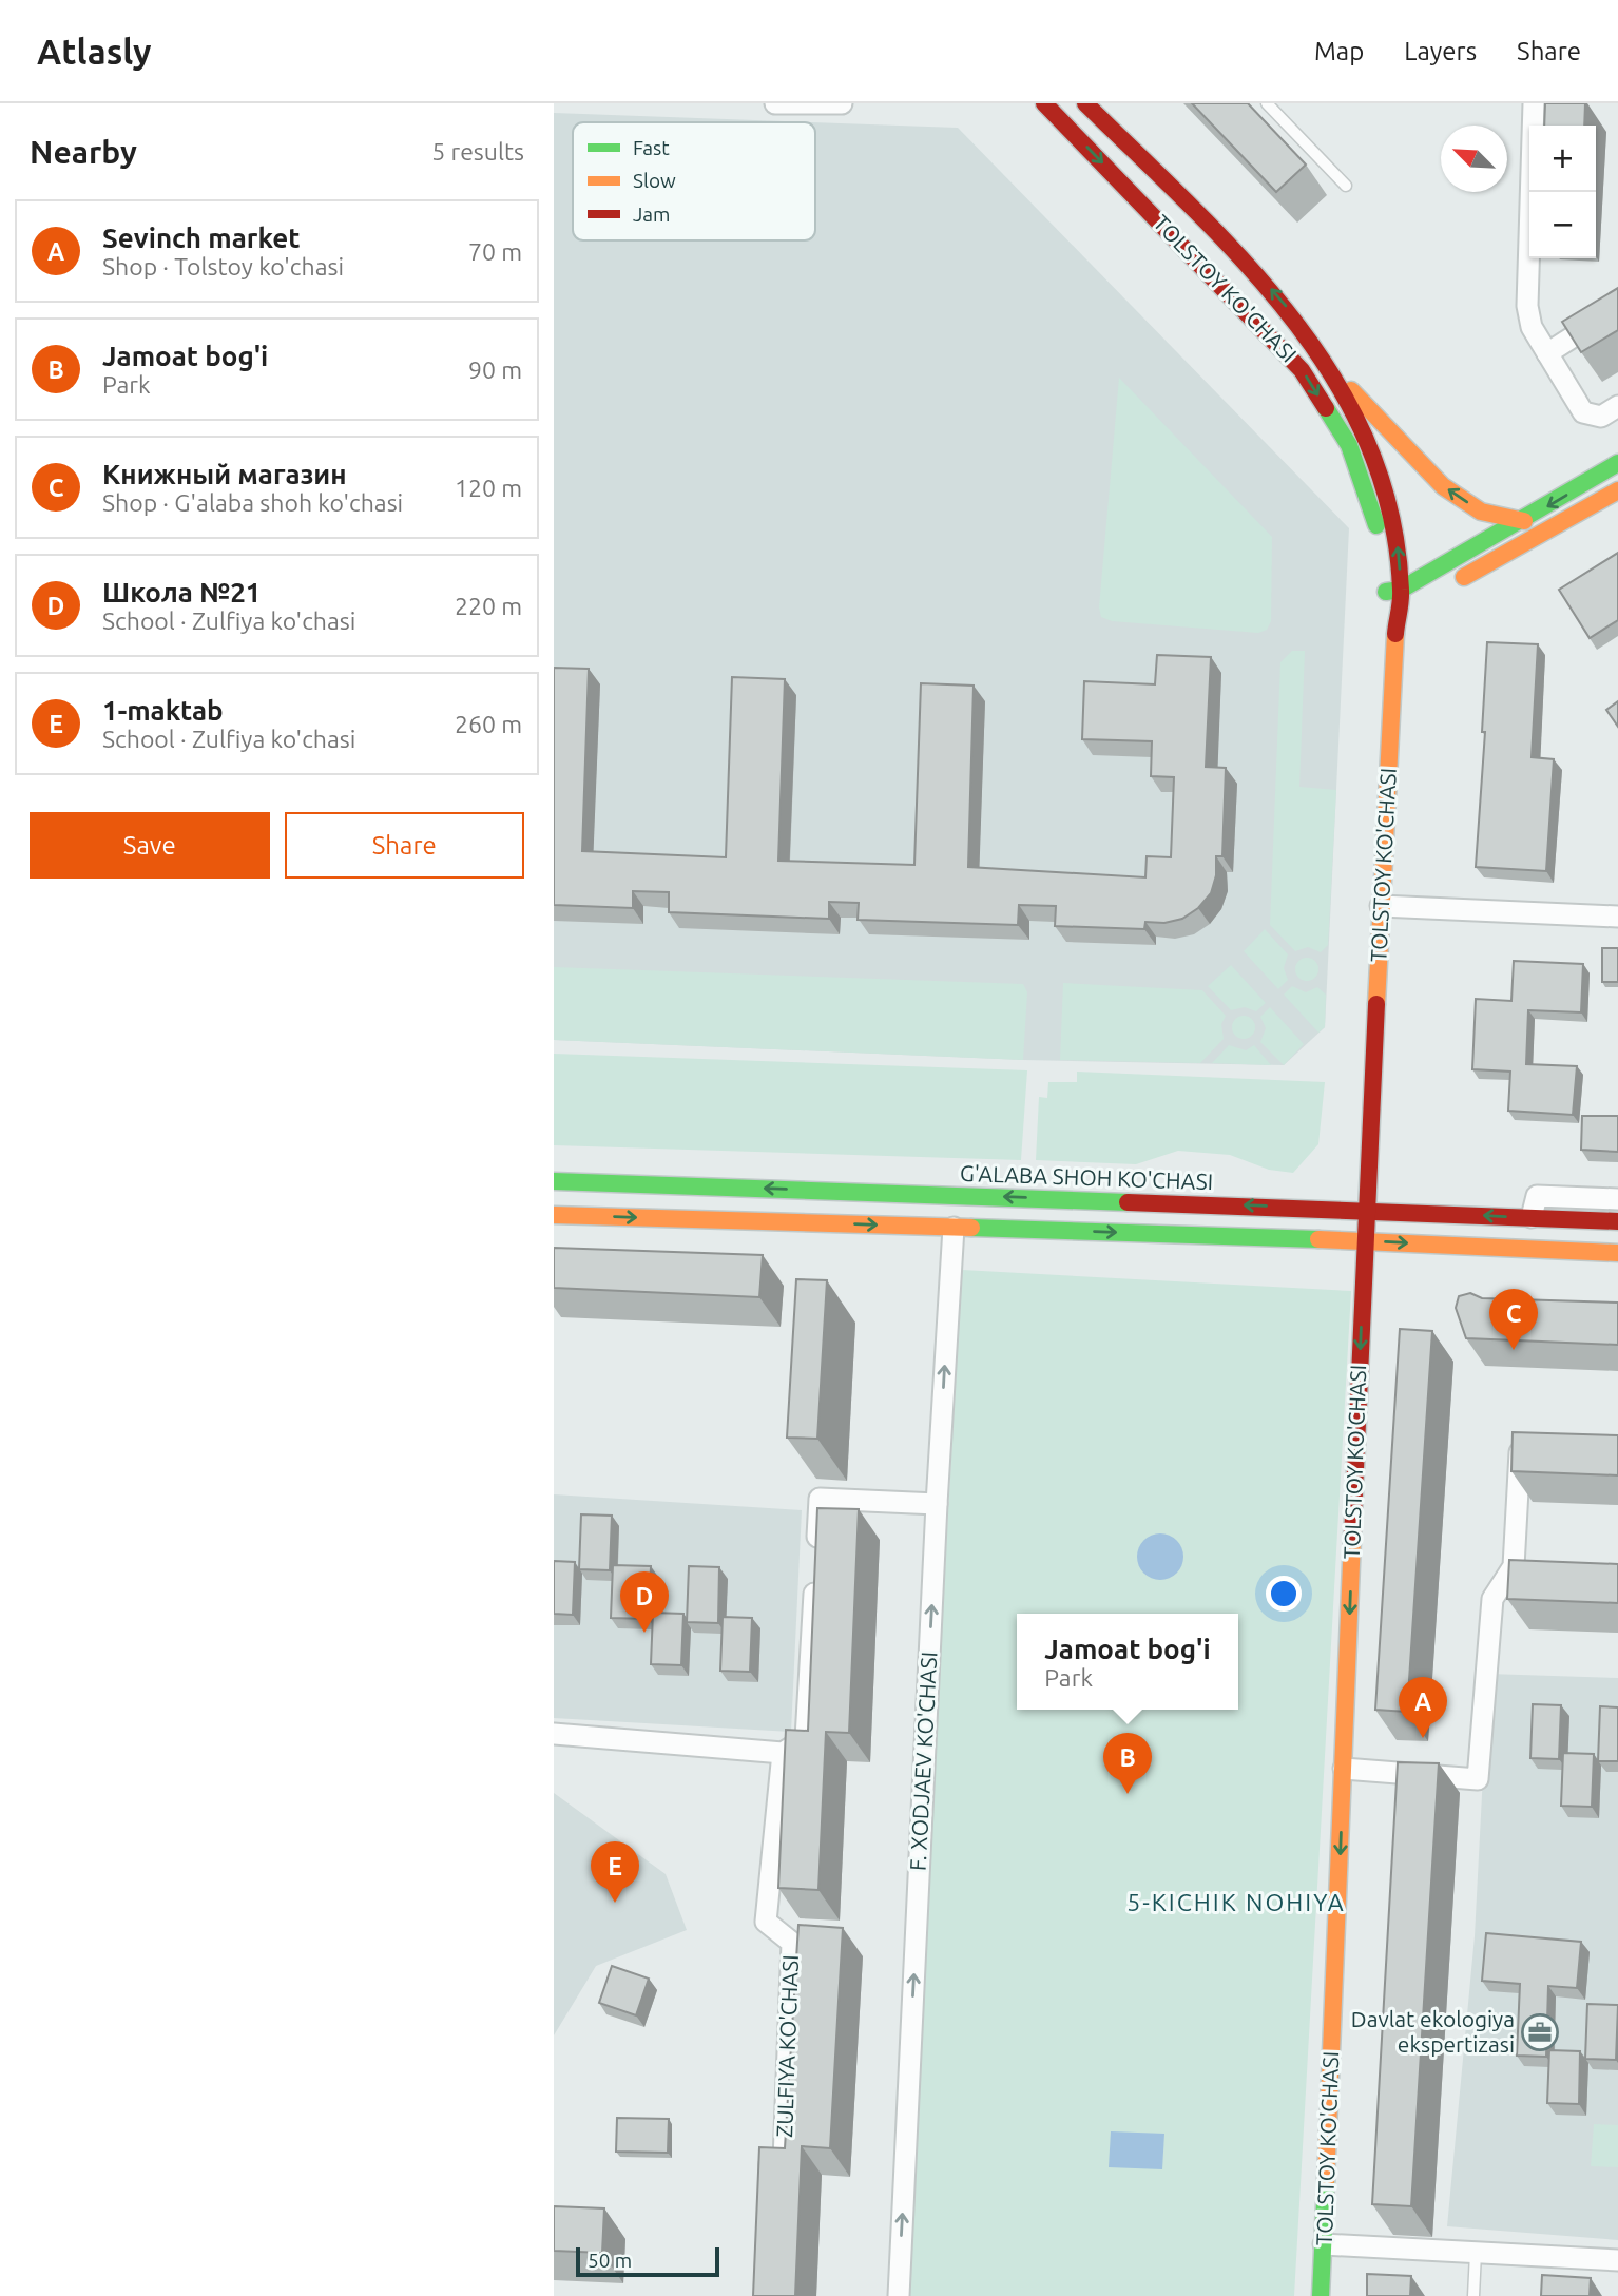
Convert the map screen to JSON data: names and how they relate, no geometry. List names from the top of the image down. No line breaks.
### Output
{"streets":{"main road":["TOLSTOY KO'CHASI","G'ALABA SHOH KO'CHASI"],"street":["F. XODJAEV KO'CHASI","ZULFIYA KO'CHASI"]},"crossings":[["TOLSTOY KO'CHASI","G'ALABA SHOH KO'CHASI"]],"one_way":["F. XODJAEV KO'CHASI"],"districts":["5-KICHIK NOHIYA"],"places":{"office":["Davlat ekologiya ekspertizasi"]},"legend":["Fast","Slow","Jam"],"scale_bar":"50 m","north":"top left","page":{"header":"Atlasly","nav":["Map","Layers","Share"],"heading":["Nearby","5 results"],"map_buttons":["+","−"],"list":[{"mark":"A","name":"Sevinch market","note":"Shop · Tolstoy ko'chasi","value":"70 m"},{"mark":"B","name":"Jamoat bog'i","note":"Park","value":"90 m"},{"mark":"C","name":"Книжный магазин","note":"Shop · G'alaba shoh ko'chasi","value":"120 m"},{"mark":"D","name":"Школа №21","note":"School · Zulfiya ko'chasi","value":"220 m"},{"mark":"E","name":"1-maktab","note":"School · Zulfiya ko'chasi","value":"260 m"}],"buttons":["Save","Share"],"pins":["C","D","A","B","E"],"popup":["Jamoat bog'i","Park"],"scale":"50 m"}}
